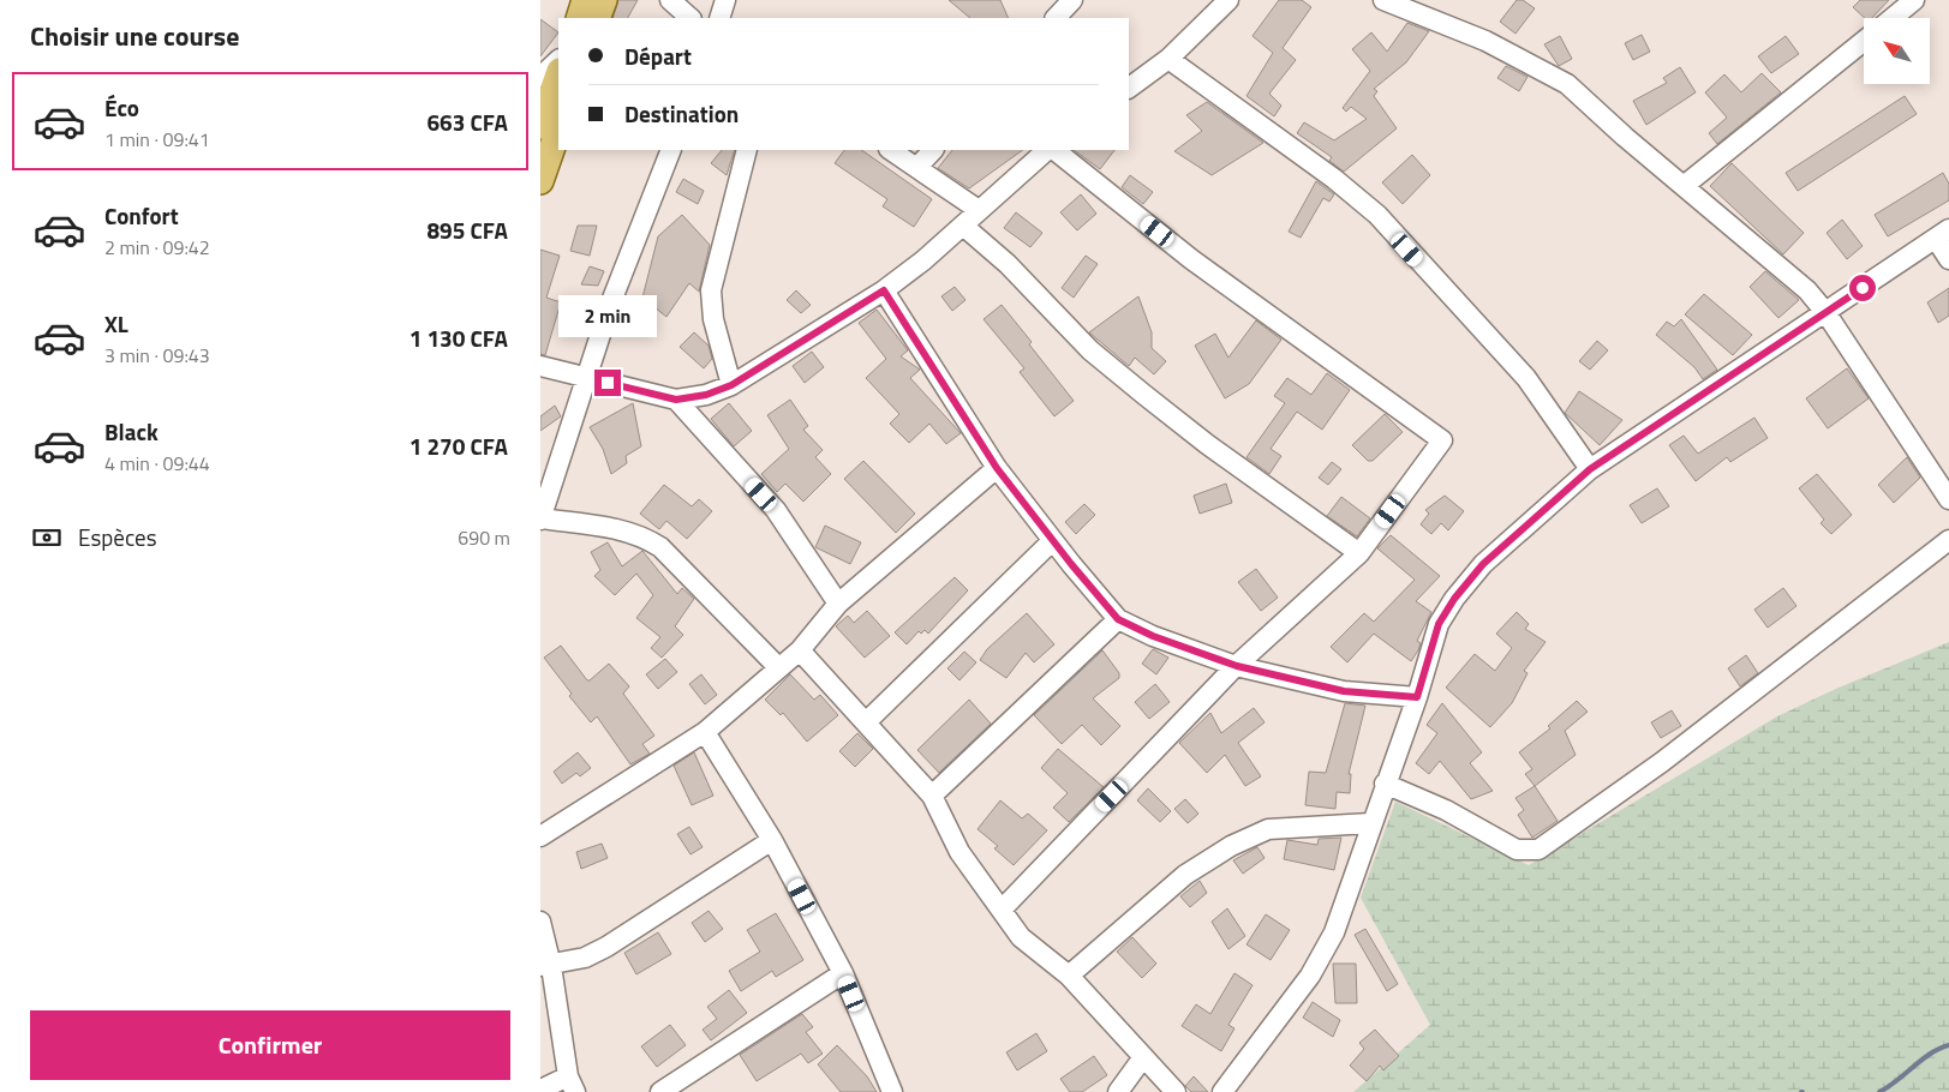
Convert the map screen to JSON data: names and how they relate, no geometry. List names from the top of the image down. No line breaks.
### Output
{"north":"top left","page":{"heading":"Choisir une course","banner":["Départ","Destination"],"list":[{"name":"Éco","note":"1 min · 09:41","value":"663 CFA"},{"name":"Confort","note":"2 min · 09:42","value":"895 CFA"},{"name":"XL","note":"3 min · 09:43","value":"1 130 CFA"},{"name":"Black","note":"4 min · 09:44","value":"1 270 CFA"}],"bubble":"2 min","pay":["Espèces","690 m"],"buttons":"Confirmer"}}
